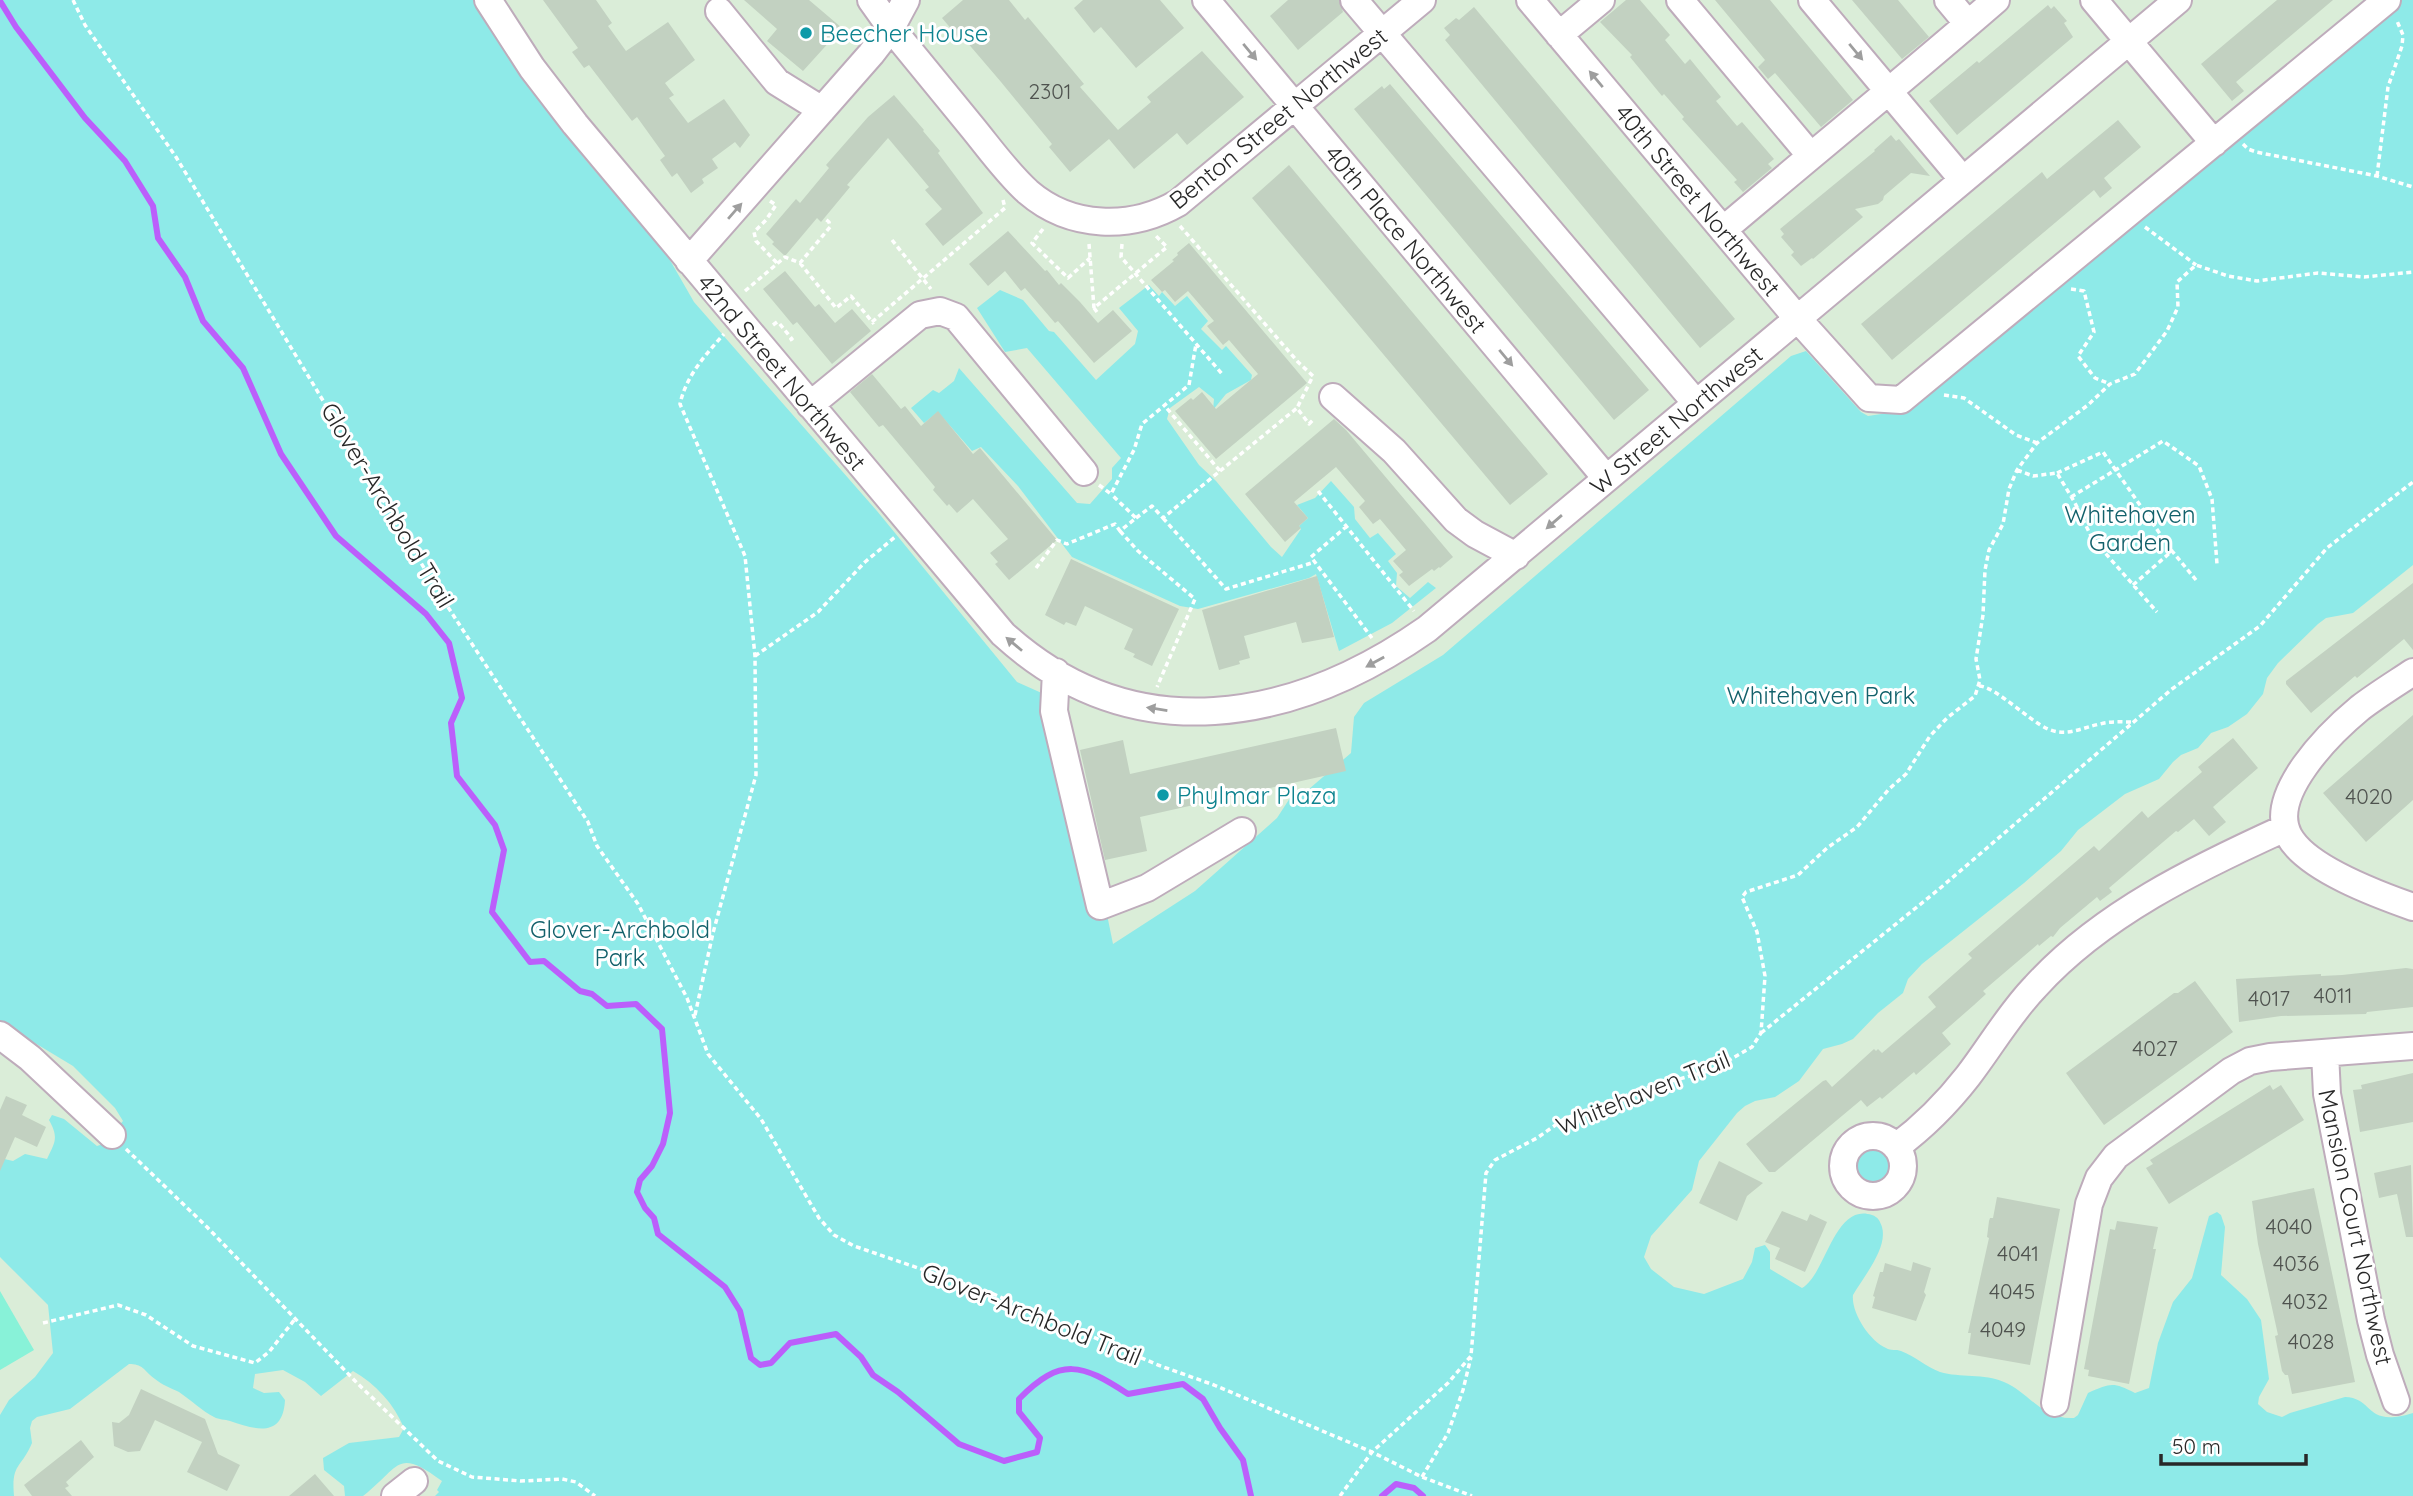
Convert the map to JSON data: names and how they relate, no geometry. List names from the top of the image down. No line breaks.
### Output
{"streets":{"street":["Benton Street Northwest","40th Street Northwest","40th Place Northwest","42nd Street Northwest","W Street Northwest","Mansion Court Northwest"],"path":["Glover-Archbold Trail","Whitehaven Trail"]},"crossings":[["Benton Street Northwest","40th Place Northwest"],["40th Street Northwest","W Street Northwest"],["40th Place Northwest","W Street Northwest"],["42nd Street Northwest","W Street Northwest"],["Glover-Archbold Trail","Whitehaven Trail"]],"one_way":["W Street Northwest"],"parks":["Whitehaven Garden","Whitehaven Park","Glover-Archbold Park"],"places":["Beecher House","Phylmar Plaza"],"house_numbers":["2301","4020","4011","4017","4027","4040","4041","4036","4045","4032","4049","4028"],"scale_bar":"50 m"}
